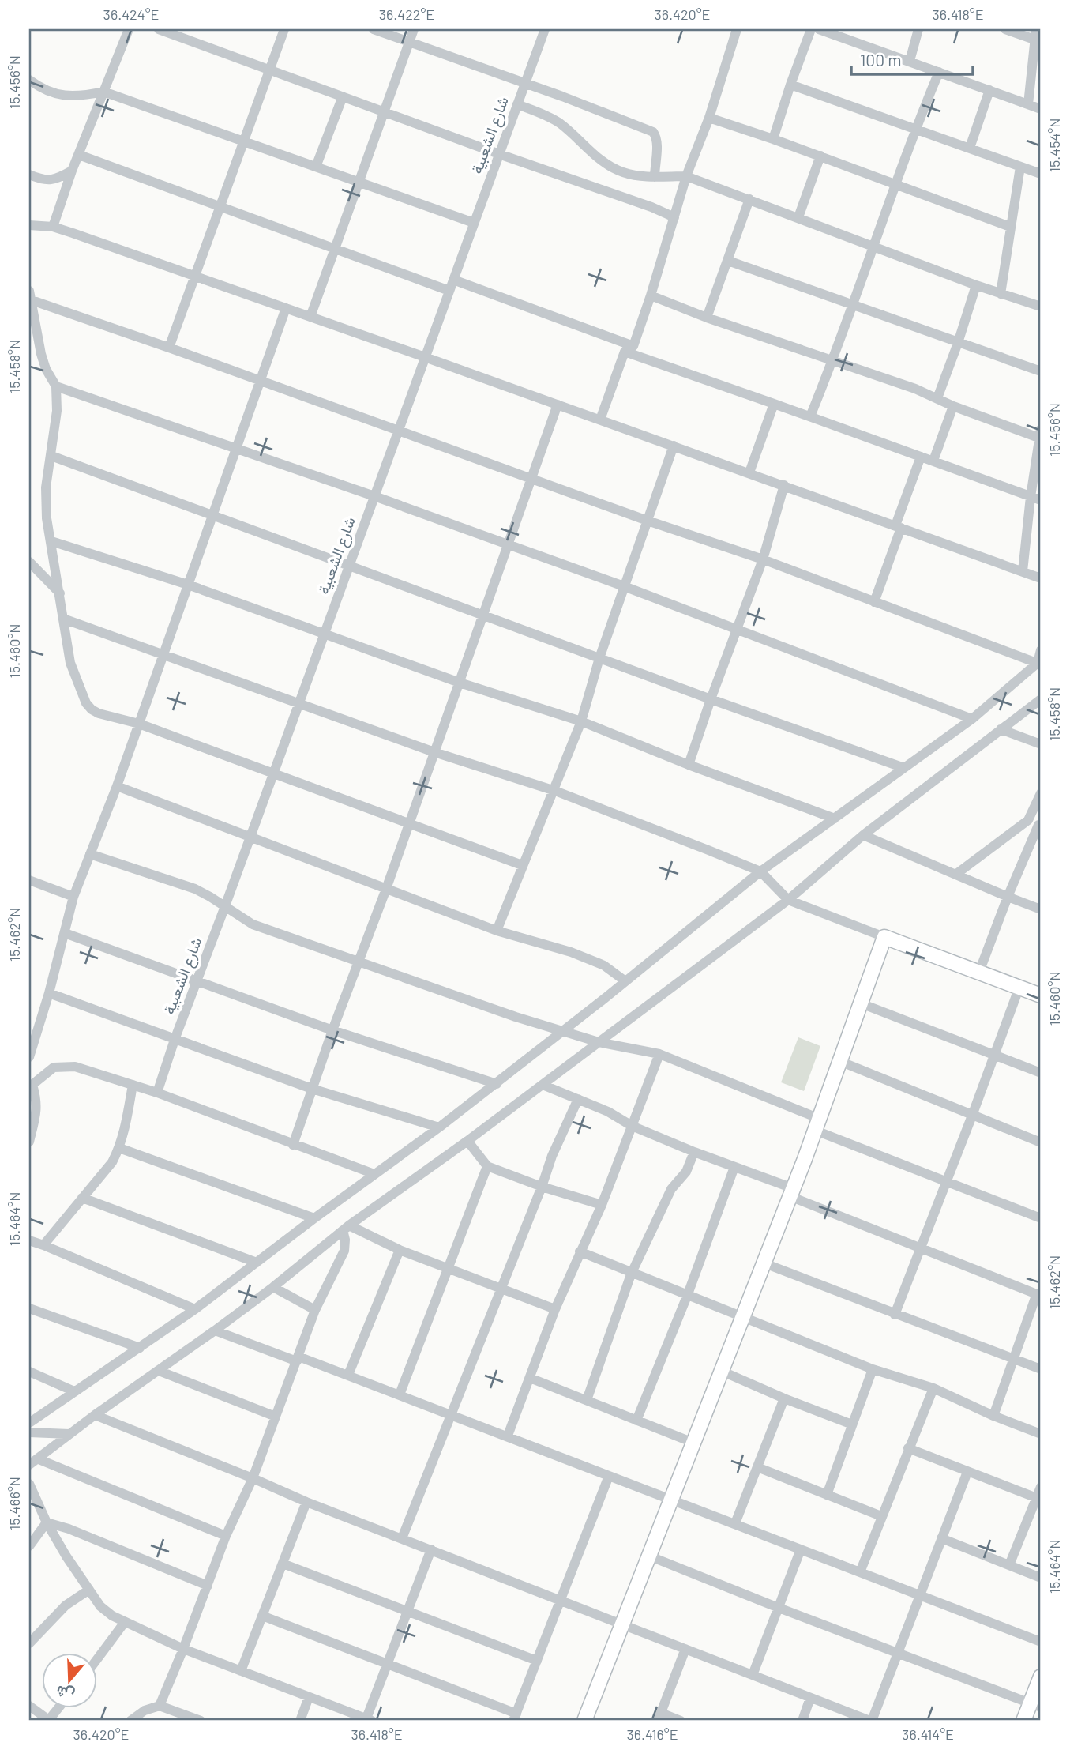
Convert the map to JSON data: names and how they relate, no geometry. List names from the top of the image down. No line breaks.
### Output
{"streets":{"street":["شارع الشعبية"]},"scale_bar":"100 m","north":"bottom","coordinates":["36.424°E","36.422°E","36.420°E","36.418°E","15.456°N","15.454°N","15.458°N","15.460°N","15.462°N","15.464°N","15.466°N","36.416°E","36.414°E"]}
